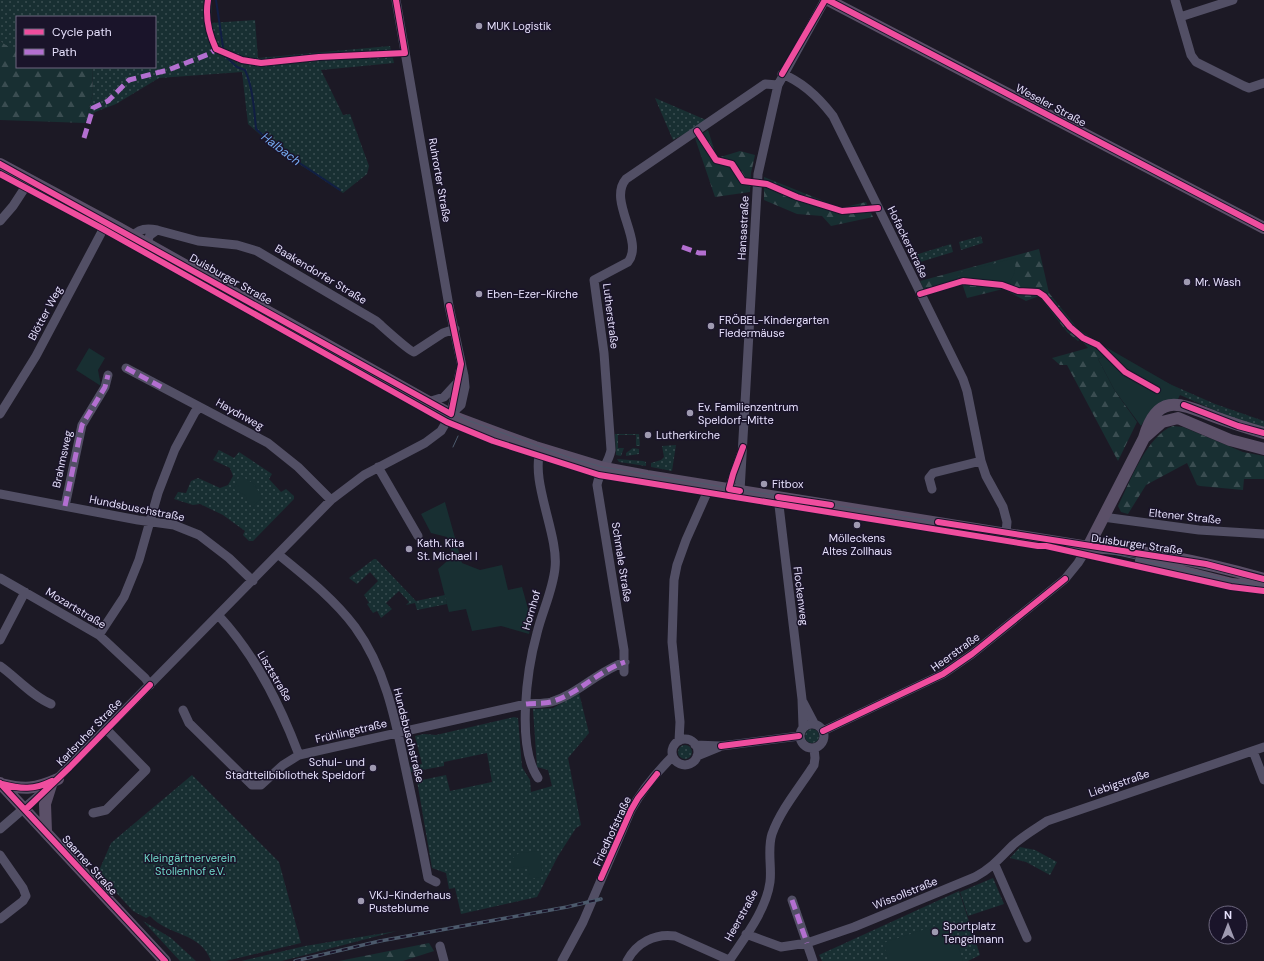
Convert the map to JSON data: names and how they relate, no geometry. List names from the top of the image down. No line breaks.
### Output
{"streets":{"main road":["Weseler Straße","Duisburger Straße","Saarner Straße"],"street":["Ruhrorter Straße","Hansastraße","Hofackerstraße","Baakendorfer Straße","Blötter Weg","Lutherstraße","Haydnweg","Brahmsweg","Hundsbuschstraße","Eltener Straße","Schmale Straße","Flockenweg","Mozartstraße","Hornhof","Heerstraße","Lisztstraße","Frühlingstraße","Karlsruher Straße","Liebigstraße","Friedhofstraße","Wissollstraße"]},"crossings":[["Ruhrorter Straße","Baakendorfer Straße"],["Ruhrorter Straße","Duisburger Straße"],["Ruhrorter Straße","Karlsruher Straße"],["Hansastraße","Hofackerstraße"],["Hansastraße","Duisburger Straße"],["Hansastraße","Lutherstraße"],["Hofackerstraße","Duisburger Straße"],["Baakendorfer Straße","Duisburger Straße"],["Duisburger Straße","Blötter Weg"],["Duisburger Straße","Lutherstraße"],["Duisburger Straße","Schmale Straße"],["Duisburger Straße","Flockenweg"],["Duisburger Straße","Hornhof"],["Duisburger Straße","Heerstraße"],["Duisburger Straße","Karlsruher Straße"],["Lutherstraße","Schmale Straße"],["Haydnweg","Karlsruher Straße"],["Brahmsweg","Hundsbuschstraße"],["Hundsbuschstraße","Frühlingstraße"],["Hundsbuschstraße","Karlsruher Straße"],["Flockenweg","Heerstraße"],["Mozartstraße","Karlsruher Straße"],["Hornhof","Frühlingstraße"],["Heerstraße","Wissollstraße"],["Lisztstraße","Frühlingstraße"],["Lisztstraße","Karlsruher Straße"],["Karlsruher Straße","Saarner Straße"],["Liebigstraße","Wissollstraße"]],"water":["Halbach"],"parks":["Kleingärtnerverein Stollenhof e.V."],"places":["MUK Logistik","Mr. Wash","Eben-Ezer-Kirche","FRÖBEL-Kindergarten Fledermäuse","Ev. Familienzentrum Speldorf-Mitte","Lutherkirche","Fitbox","Mölleckens Altes Zollhaus","Kath. Kita St. Michael I","Schul- und Stadtteilbibliothek Speldorf","VKJ-Kinderhaus Pusteblume","Sportplatz Tengelmann"],"legend":["Cycle path","Path"],"north":"top"}
